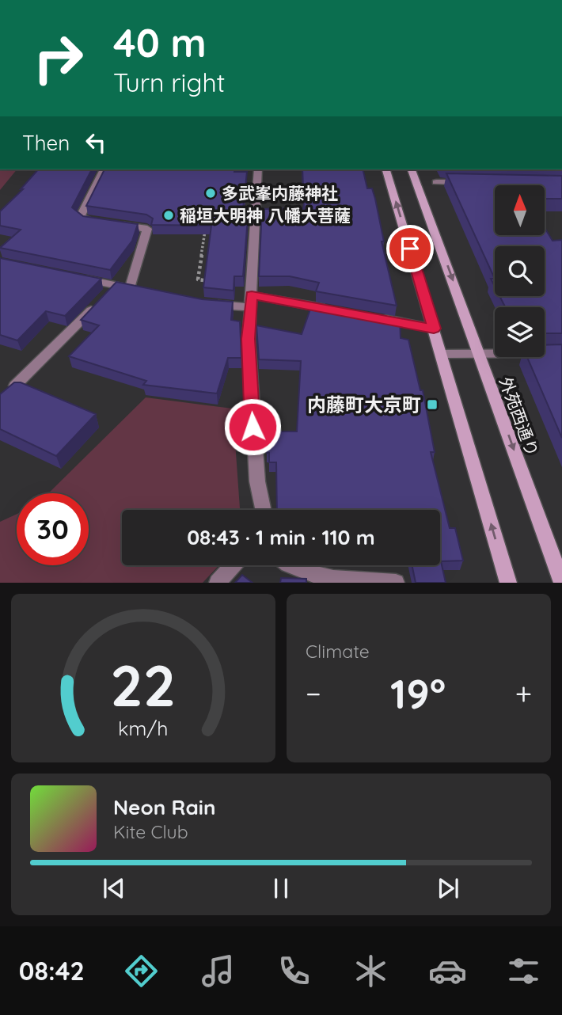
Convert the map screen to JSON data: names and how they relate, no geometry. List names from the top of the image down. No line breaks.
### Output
{"streets":{"main road":["外苑西通り"]},"places":{"other":["多武峯内藤神社","稲垣大明神 八幡大菩薩"],"transit":["内藤町大京町"]},"north":"top","page":{"turn":["40 m","Turn right"],"then":"Then","limit":"30","trip":"08:43 · 1 min · 110 m","tile":"Climate","heat":["−","19°","+"],"song":["Neon Rain","Kite Club"],"tabs":"08:42","gauge":["22","km/h"]}}
